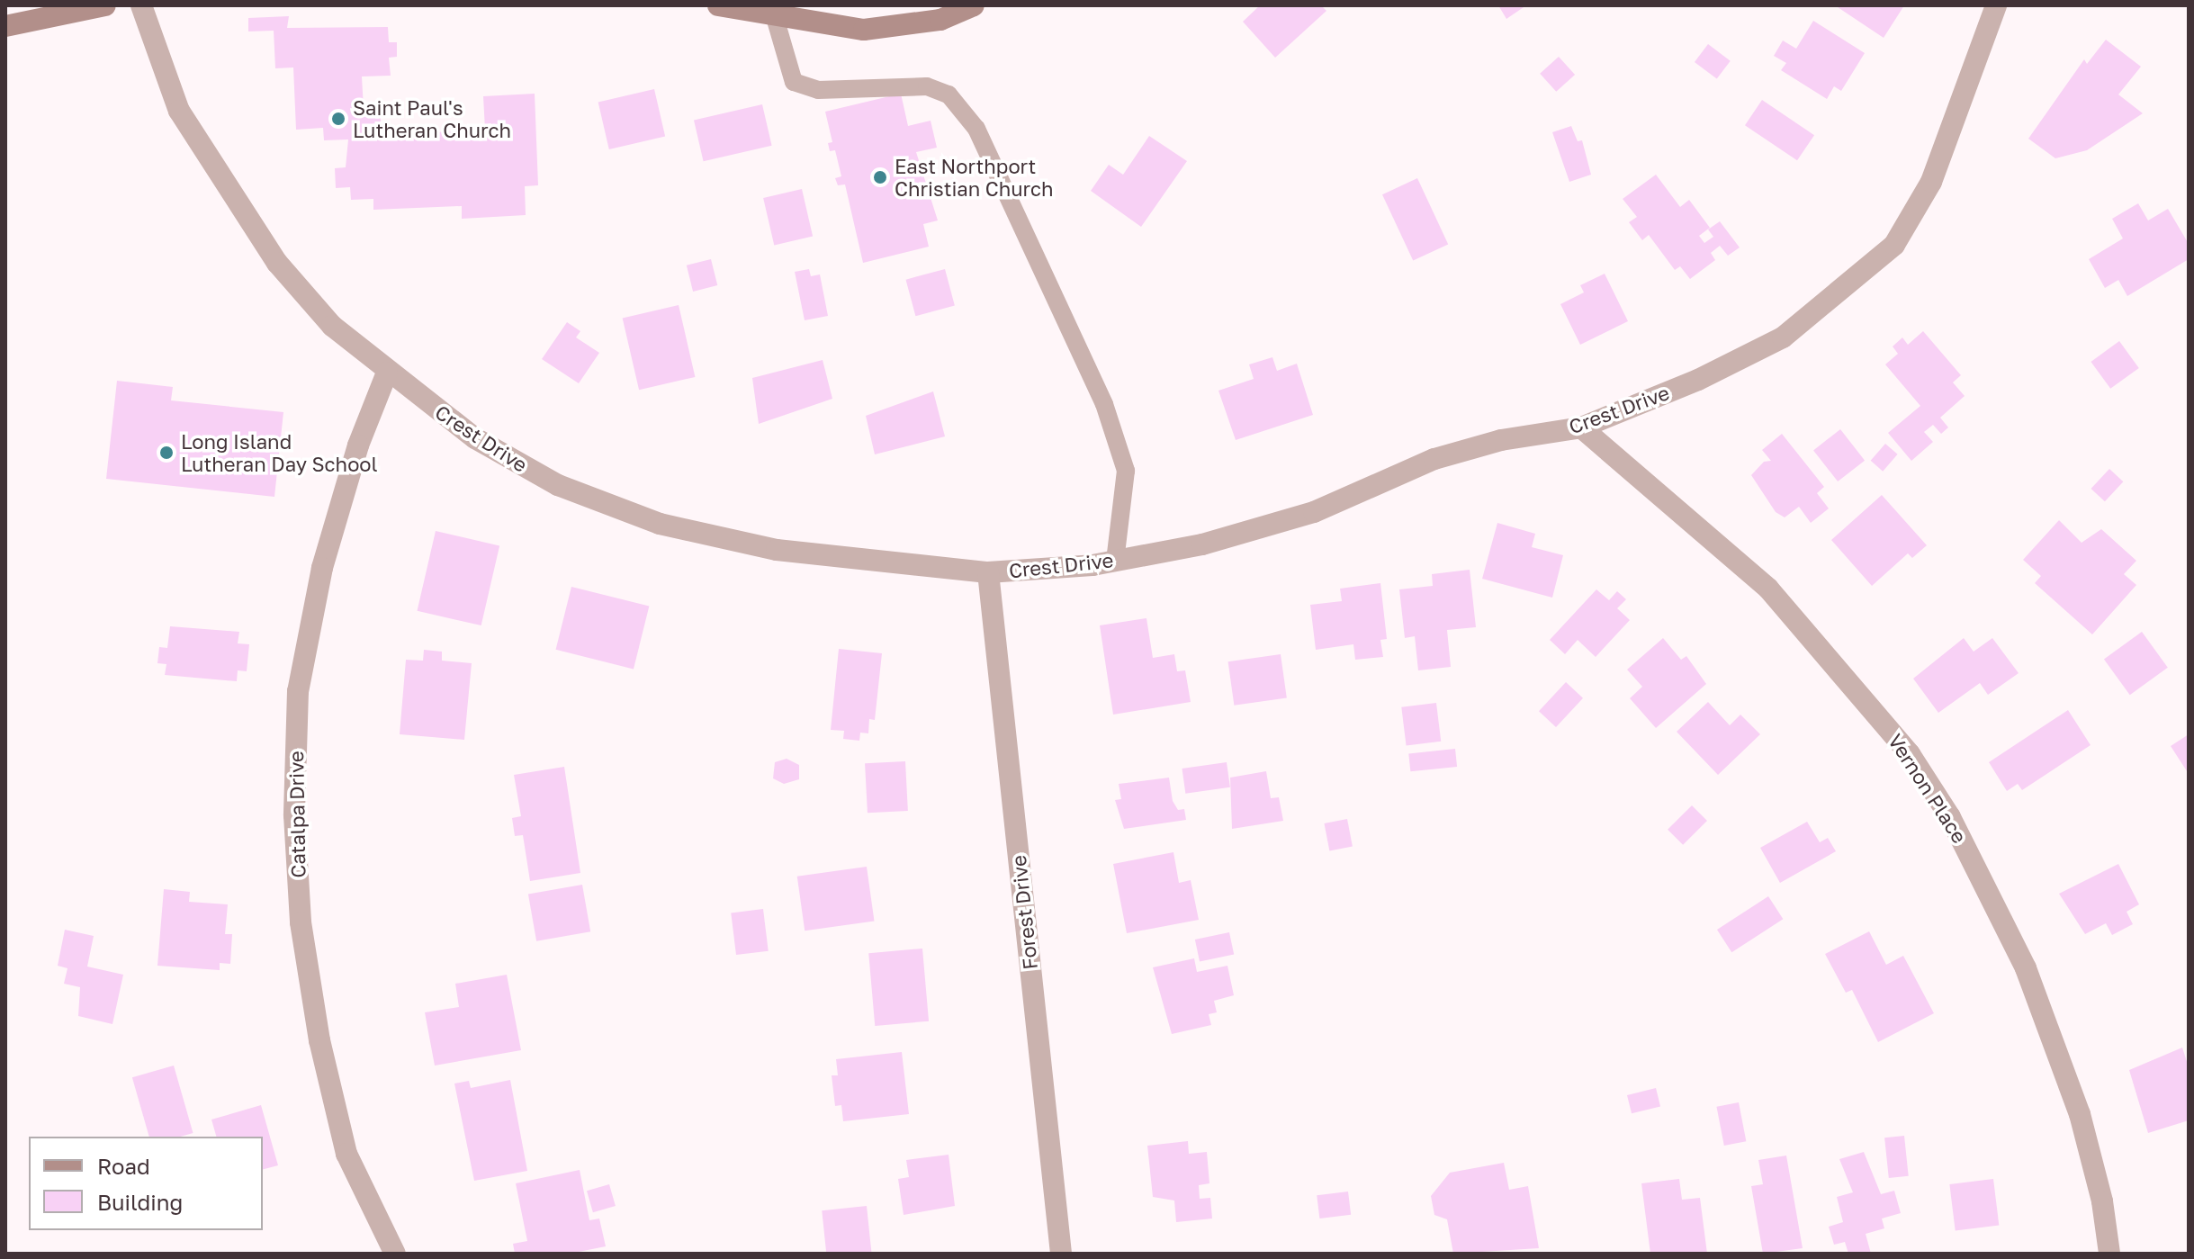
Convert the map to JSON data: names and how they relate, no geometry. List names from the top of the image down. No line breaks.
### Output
{"streets":{"street":["Crest Drive","Vernon Place","Catalpa Drive","Forest Drive"]},"crossings":[["Crest Drive","Vernon Place"],["Crest Drive","Catalpa Drive"],["Crest Drive","Forest Drive"]],"places":["Saint Paul's Lutheran Church","East Northport Christian Church","Long Island Lutheran Day School"],"legend":["Road","Building"]}
